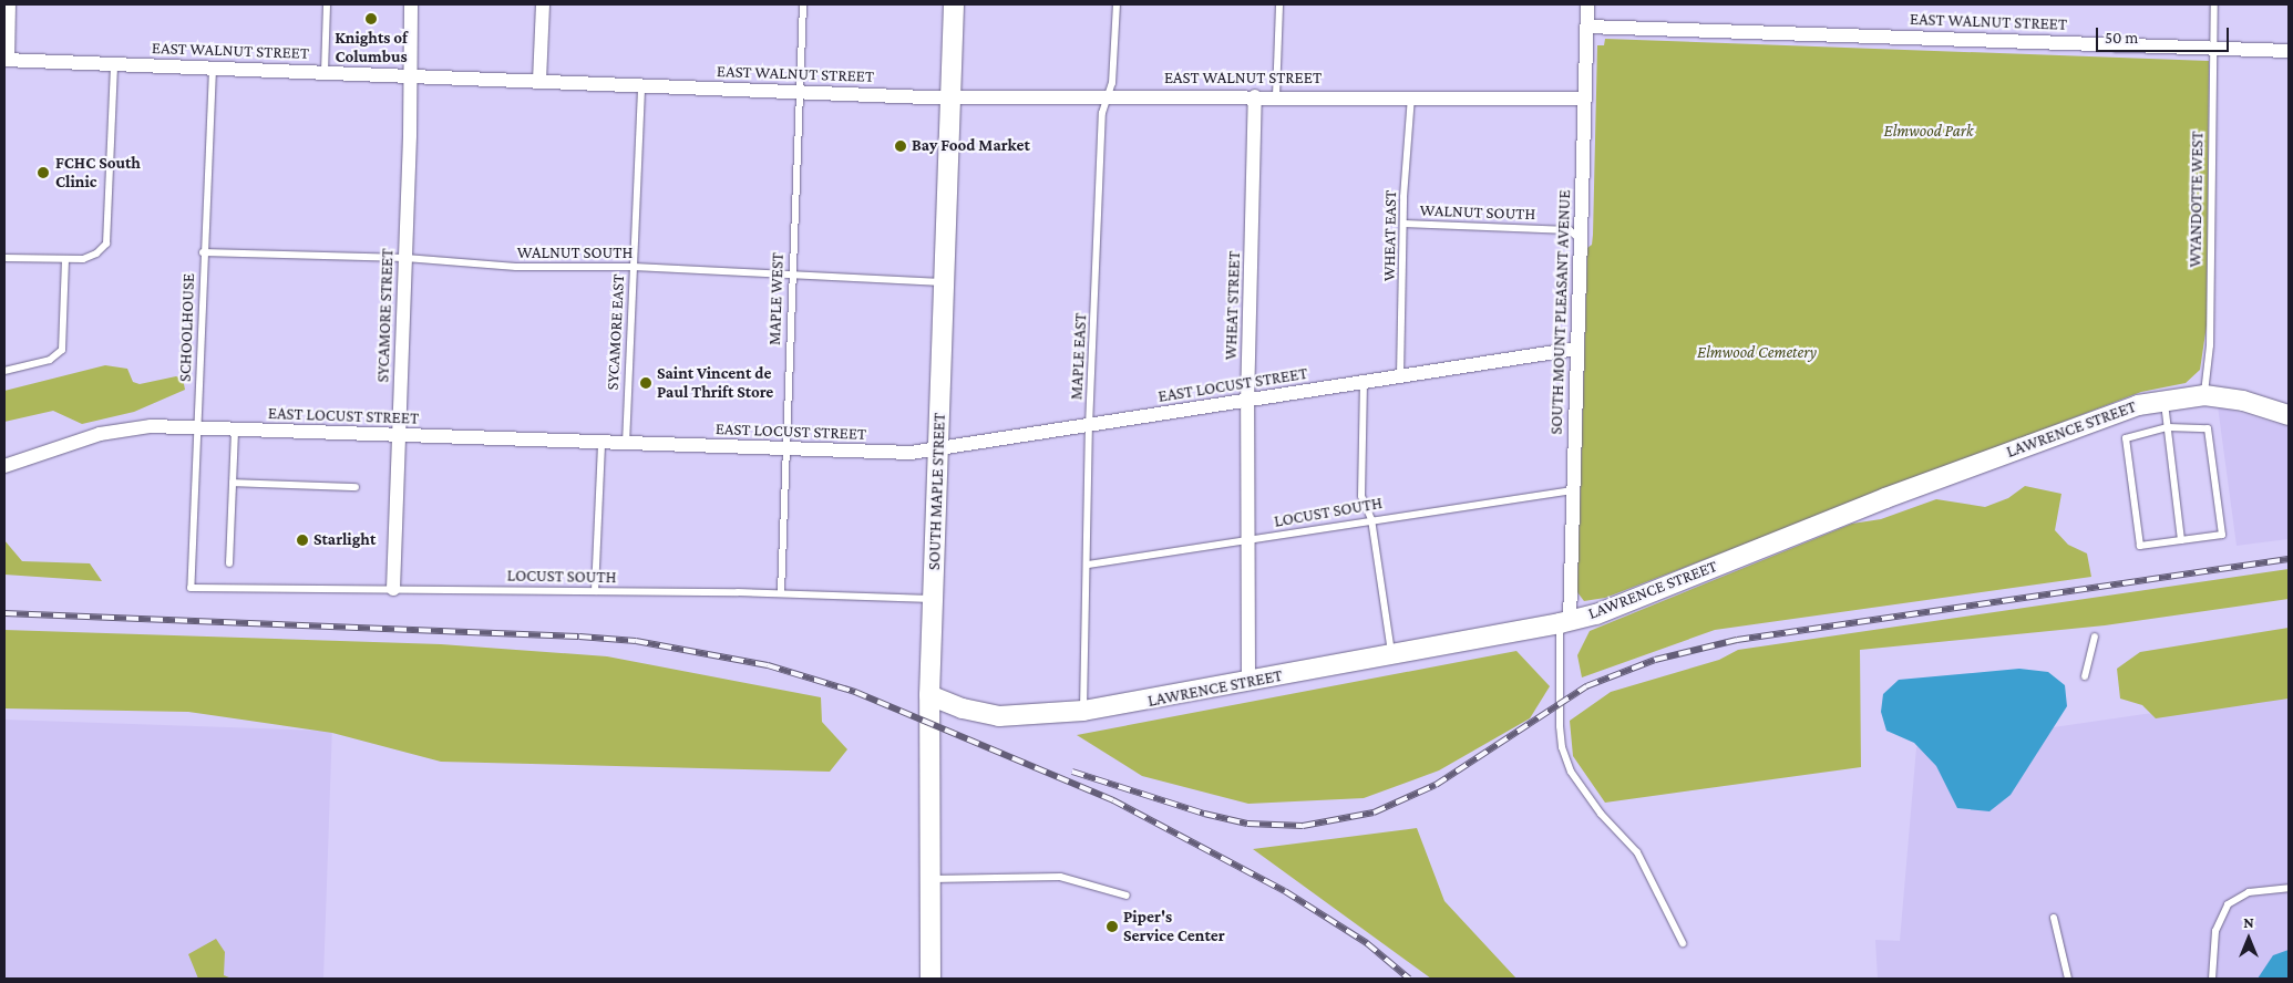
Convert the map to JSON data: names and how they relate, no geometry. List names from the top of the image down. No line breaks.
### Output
{"streets":{"street":["EAST WALNUT STREET","WHEAT STREET","SOUTH MOUNT PLEASANT AVENUE","SYCAMORE STREET","EAST LOCUST STREET","LAWRENCE STREET","SOUTH MAPLE STREET"],"lane":["WYANDOTTE WEST","WALNUT SOUTH","WHEAT EAST","MAPLE WEST","SCHOOLHOUSE","SYCAMORE EAST","MAPLE EAST","LOCUST SOUTH"]},"crossings":[["EAST WALNUT STREET","WYANDOTTE WEST"],["EAST WALNUT STREET","WHEAT EAST"],["EAST WALNUT STREET","MAPLE WEST"],["EAST WALNUT STREET","WHEAT STREET"],["EAST WALNUT STREET","SOUTH MOUNT PLEASANT AVENUE"],["EAST WALNUT STREET","SYCAMORE STREET"],["EAST WALNUT STREET","SCHOOLHOUSE"],["EAST WALNUT STREET","SYCAMORE EAST"],["EAST WALNUT STREET","MAPLE EAST"],["EAST WALNUT STREET","SOUTH MAPLE STREET"],["WYANDOTTE WEST","LAWRENCE STREET"],["WALNUT SOUTH","WHEAT EAST"],["WALNUT SOUTH","MAPLE WEST"],["WALNUT SOUTH","SOUTH MOUNT PLEASANT AVENUE"],["WALNUT SOUTH","SYCAMORE STREET"],["WALNUT SOUTH","SCHOOLHOUSE"],["WALNUT SOUTH","SYCAMORE EAST"],["WALNUT SOUTH","SOUTH MAPLE STREET"],["WHEAT EAST","EAST LOCUST STREET"],["MAPLE WEST","EAST LOCUST STREET"],["MAPLE WEST","LOCUST SOUTH"],["WHEAT STREET","EAST LOCUST STREET"],["WHEAT STREET","LAWRENCE STREET"],["WHEAT STREET","LOCUST SOUTH"],["SOUTH MOUNT PLEASANT AVENUE","EAST LOCUST STREET"],["SOUTH MOUNT PLEASANT AVENUE","LAWRENCE STREET"],["SOUTH MOUNT PLEASANT AVENUE","LOCUST SOUTH"],["SYCAMORE STREET","EAST LOCUST STREET"],["SYCAMORE STREET","LOCUST SOUTH"],["SCHOOLHOUSE","EAST LOCUST STREET"],["SCHOOLHOUSE","LOCUST SOUTH"],["SYCAMORE EAST","EAST LOCUST STREET"],["MAPLE EAST","EAST LOCUST STREET"],["MAPLE EAST","LAWRENCE STREET"],["MAPLE EAST","LOCUST SOUTH"],["EAST LOCUST STREET","SOUTH MAPLE STREET"],["LAWRENCE STREET","SOUTH MAPLE STREET"],["SOUTH MAPLE STREET","LOCUST SOUTH"]],"parks":["Elmwood Park","Elmwood Cemetery"],"places":["Knights of Columbus","Bay Food Market","FCHC South Clinic","Saint Vincent de Paul Thrift Store","Starlight","Piper's Service Center"],"scale_bar":"50 m","north":"top"}
